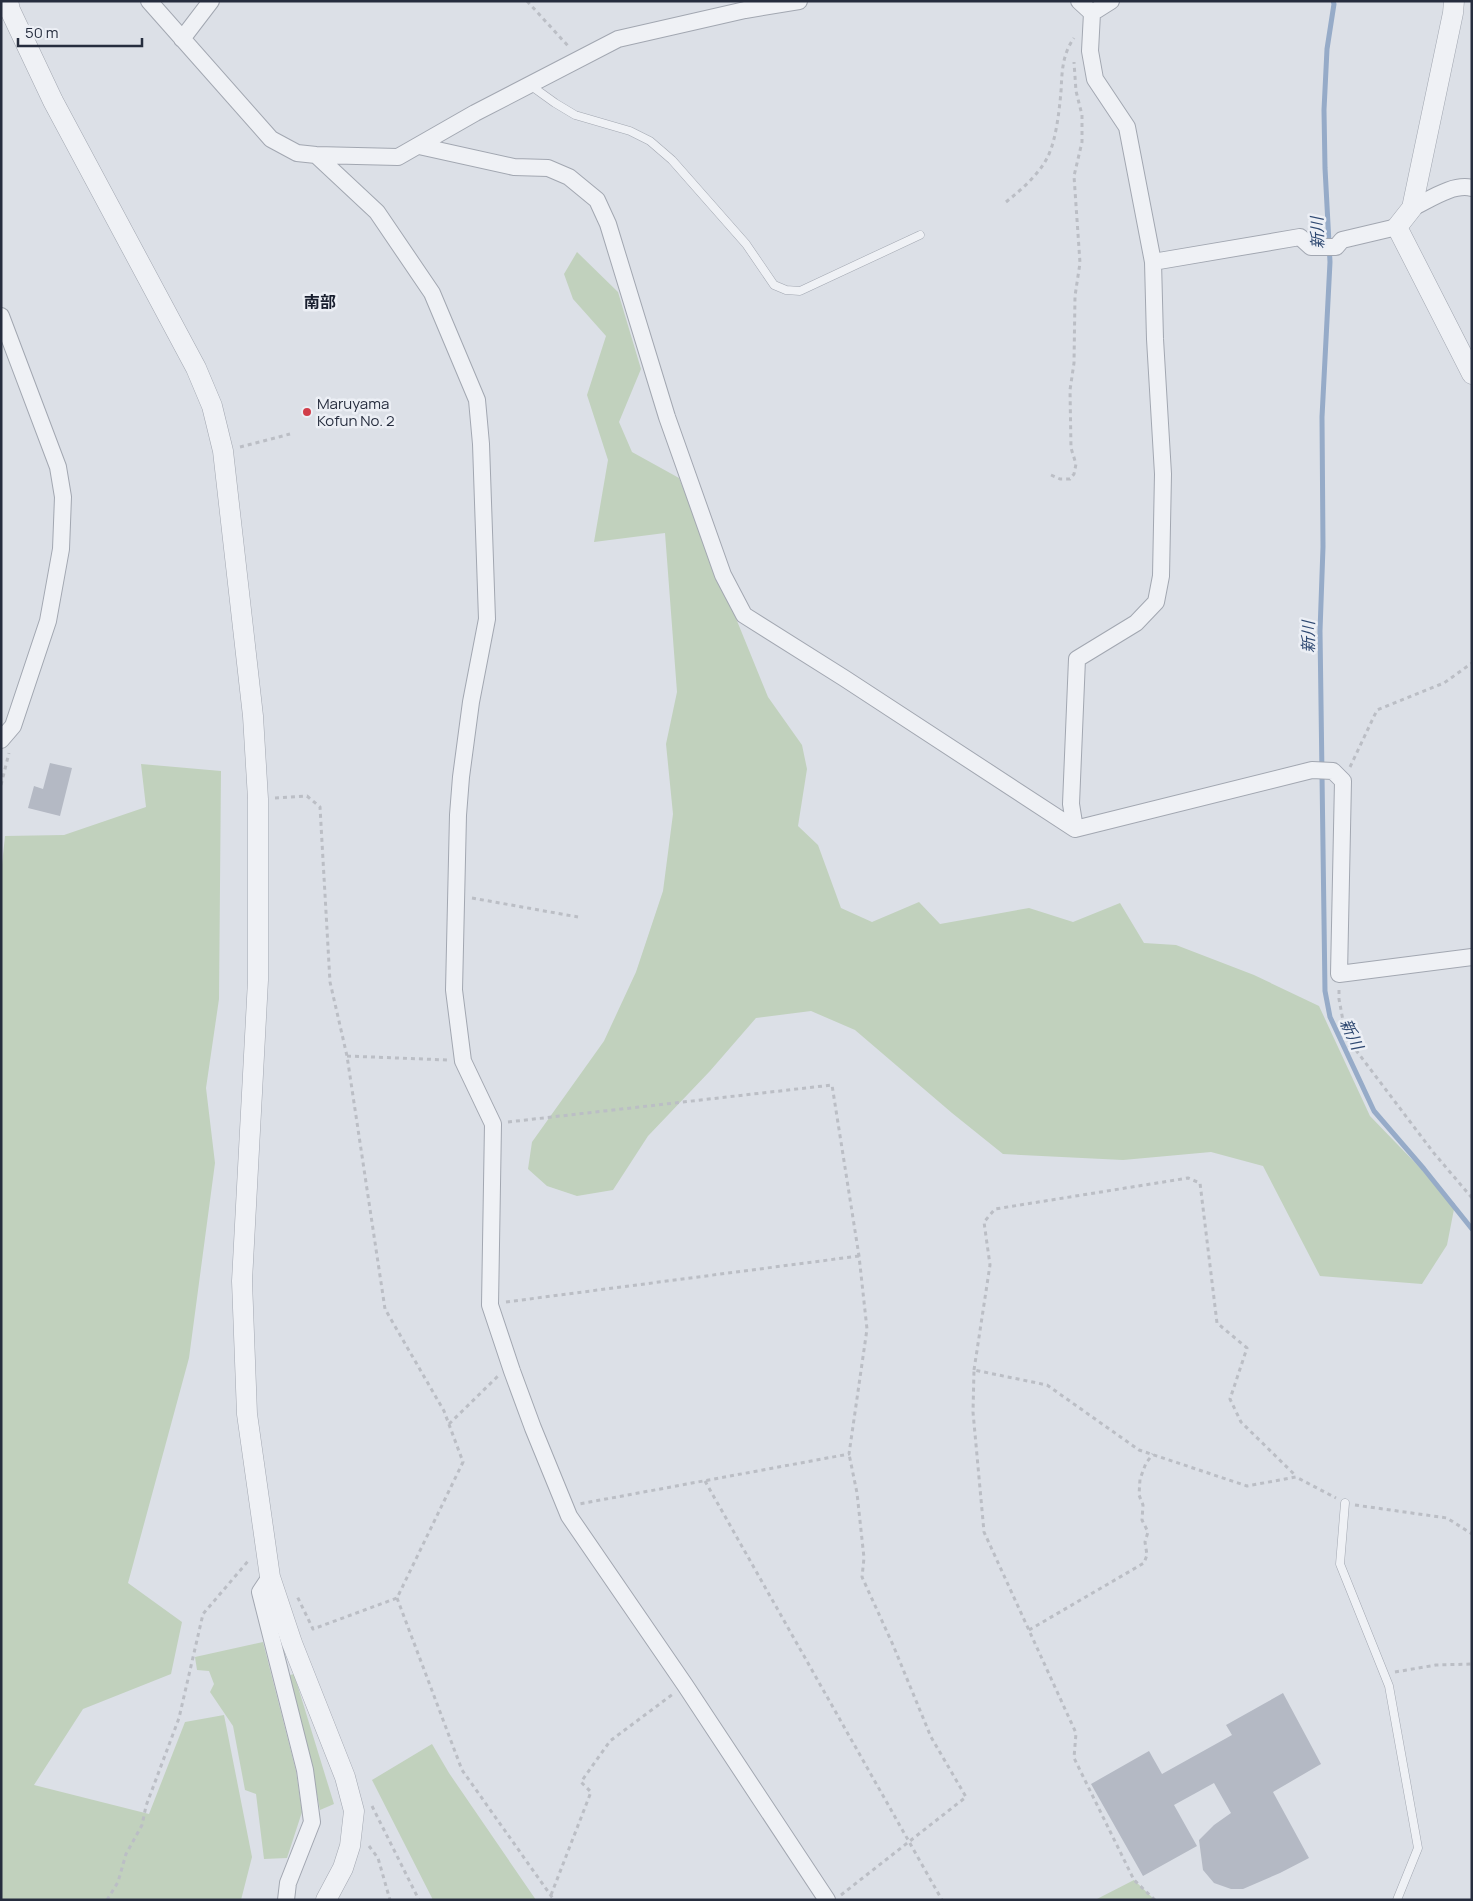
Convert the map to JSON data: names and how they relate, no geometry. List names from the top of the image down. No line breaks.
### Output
{"districts":["南部"],"water":["新川"],"places":["Maruyama Kofun No. 2"],"scale_bar":"50 m"}
